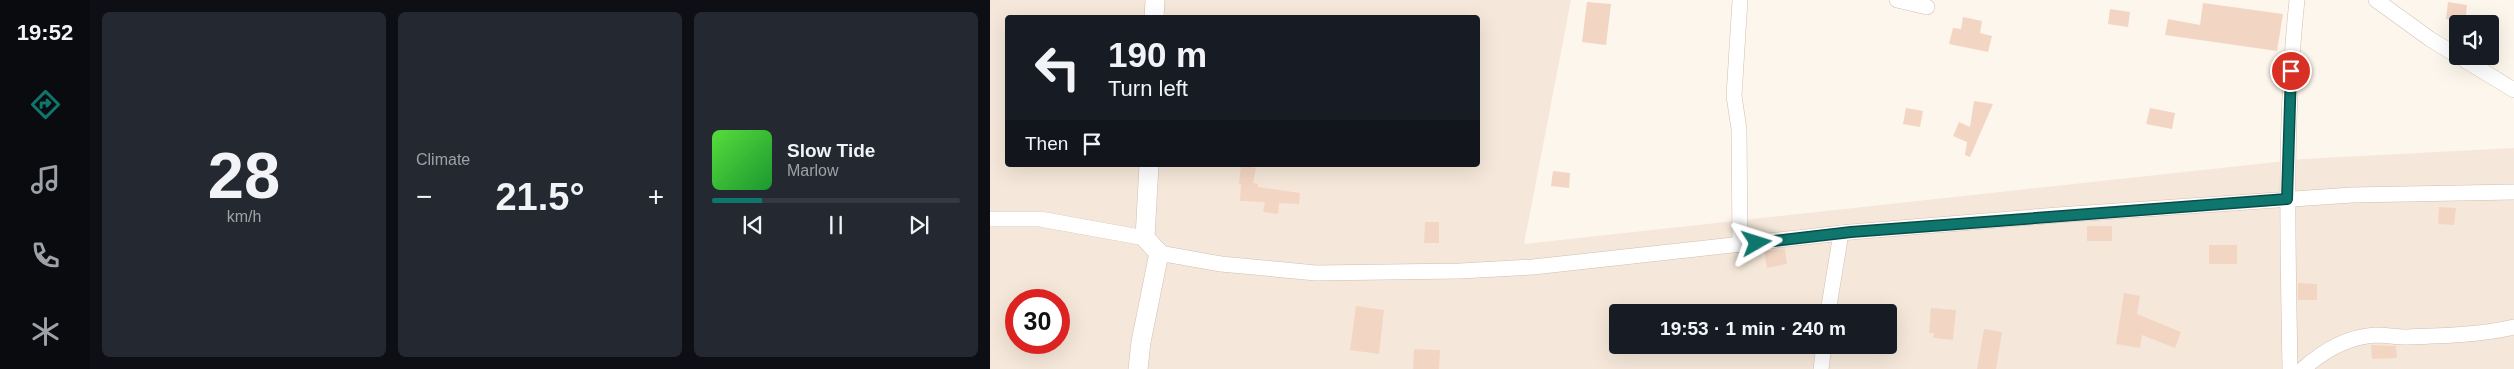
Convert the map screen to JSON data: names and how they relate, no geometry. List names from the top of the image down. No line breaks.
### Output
{"page":{"tabs":"19:52","tile":[["28","km/h"],"Climate"],"turn":["190 m","Turn left"],"then":"Then","song":["Slow Tide","Marlow"],"heat":["−","21.5°","+"],"limit":"30","trip":"19:53 · 1 min · 240 m"}}
